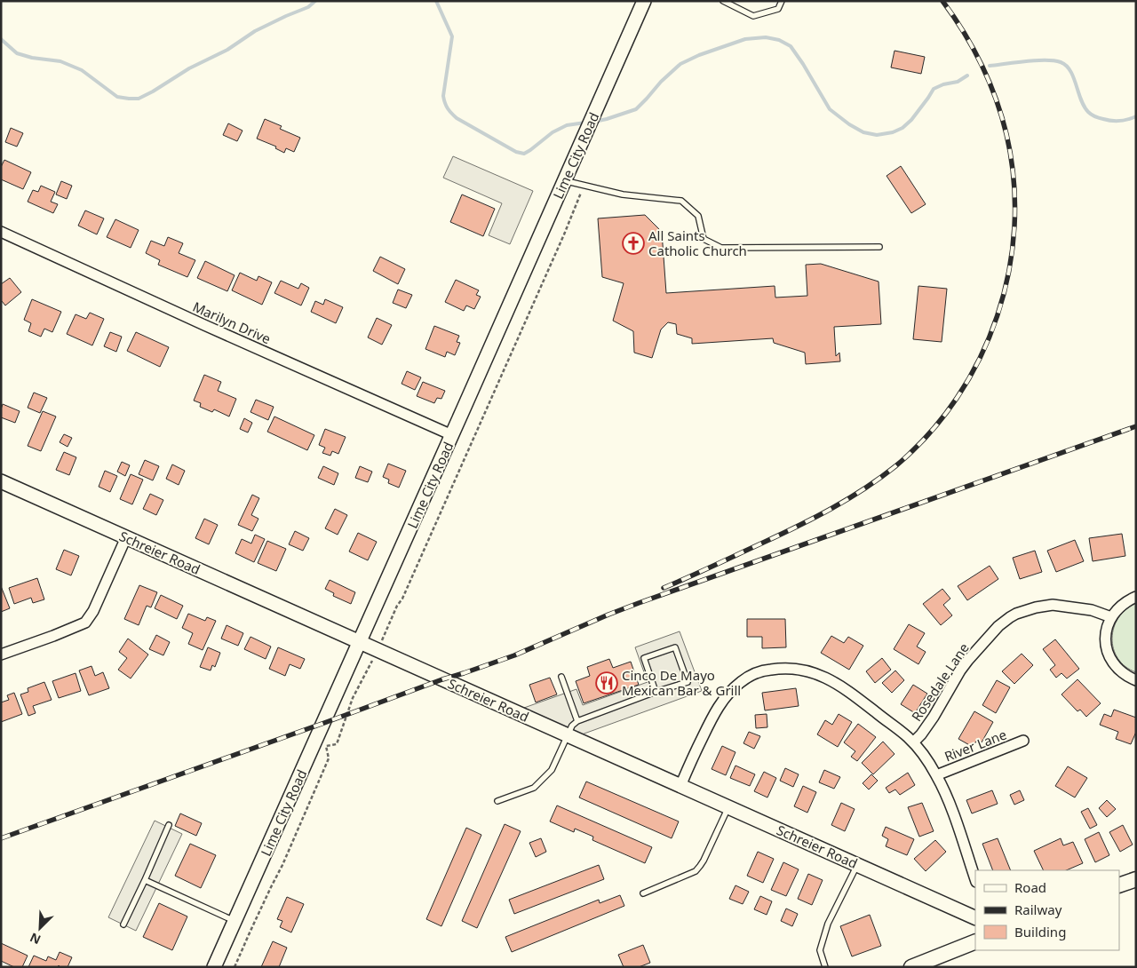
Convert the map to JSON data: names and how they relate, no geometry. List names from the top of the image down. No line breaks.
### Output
{"streets":{"street":["Lime City Road","Marilyn Drive","Schreier Road","Rosedale Lane","River Lane"]},"crossings":[["Lime City Road","Marilyn Drive"],["Lime City Road","Schreier Road"]],"places":{"church":["All Saints Catholic Church"],"restaurant":["Cinco De Mayo Mexican Bar & Grill"]},"legend":["Road","Railway","Building"],"north":"bottom left"}
